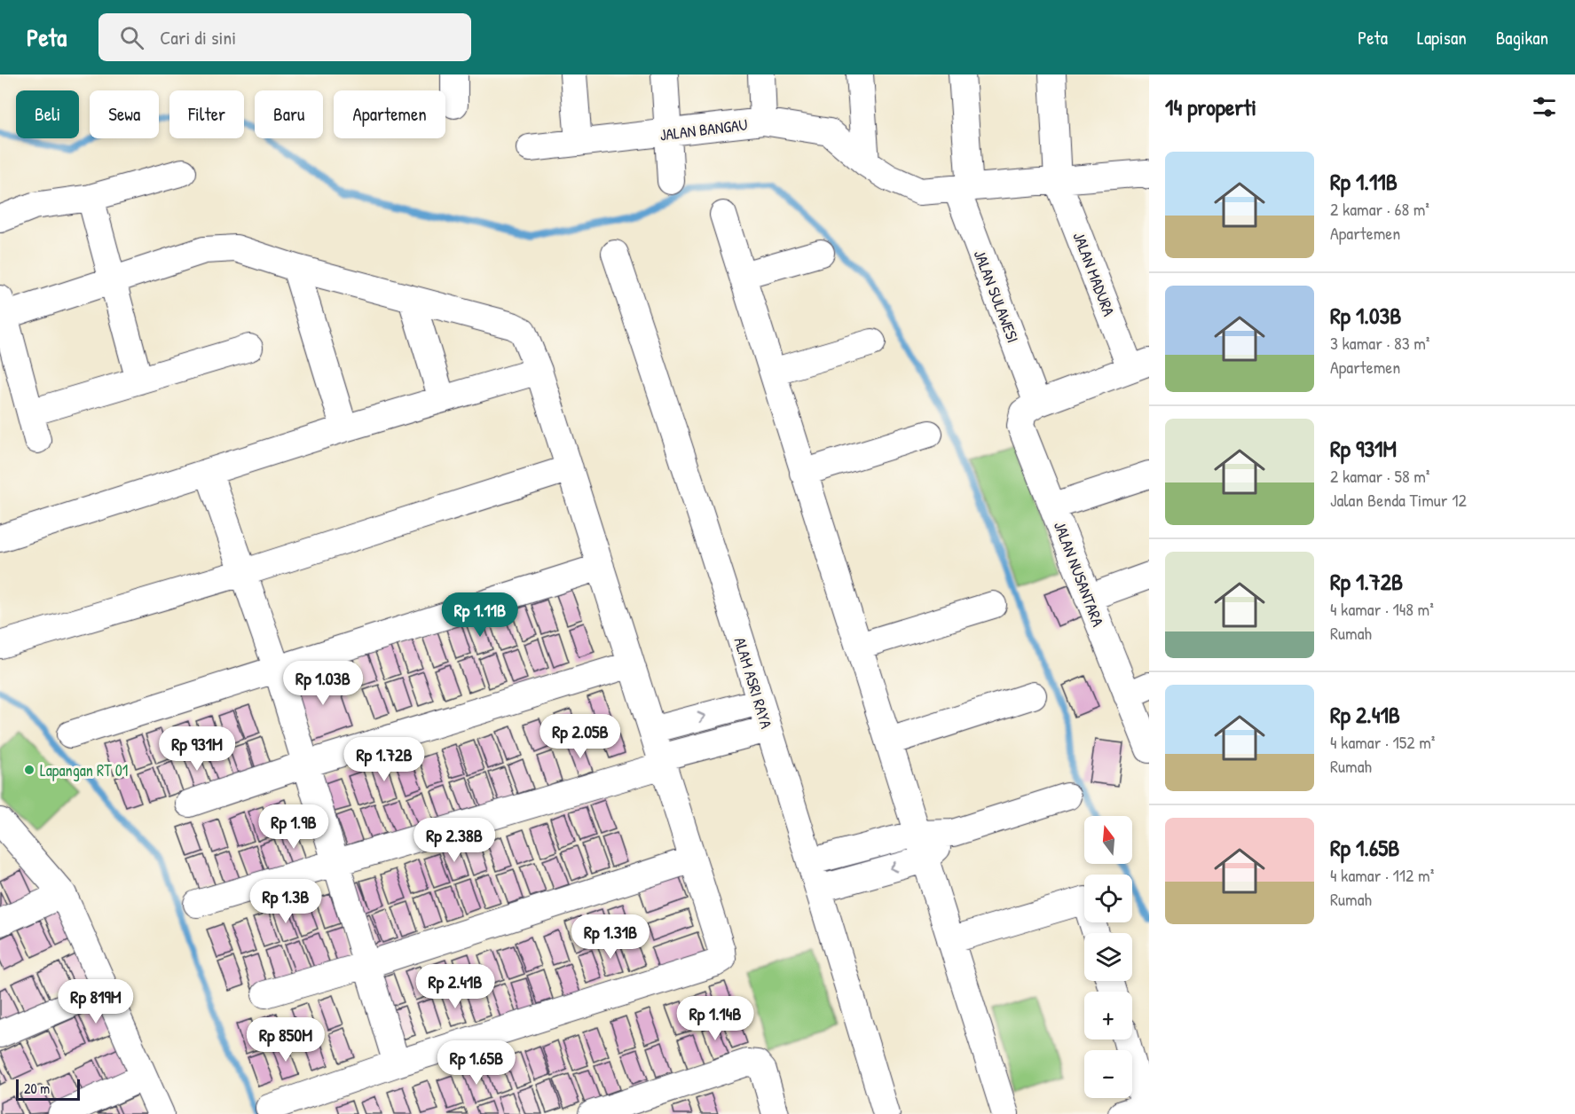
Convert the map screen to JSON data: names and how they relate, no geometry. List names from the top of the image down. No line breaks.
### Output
{"streets":{"street":["JALAN BANGAU","JALAN MADURA","JALAN SULAWESI","JALAN NUSANTARA","ALAM ASRI RAYA"]},"crossings":[["JALAN BANGAU","JALAN MADURA"],["JALAN BANGAU","JALAN SULAWESI"],["JALAN SULAWESI","JALAN NUSANTARA"]],"places":["Lapangan RT 01"],"scale_bar":"20 m","north":"top","page":{"header":"Peta","search":"Cari di sini","nav":["Peta","Lapisan","Bagikan"],"heading":"14 properti","chip":["Beli","Sewa","Filter","Baru","Apartemen"],"list":[{"name":"Rp 1.11B","note":"2 kamar · 68 m² · Apartemen"},{"name":"Rp 1.03B","note":"3 kamar · 83 m² · Apartemen"},{"name":"Rp 931M","note":"2 kamar · 58 m² · Jalan Benda Timur 12"},{"name":"Rp 1.72B","note":"4 kamar · 148 m² · Rumah"},{"name":"Rp 2.41B","note":"4 kamar · 152 m² · Rumah"},{"name":"Rp 1.65B","note":"4 kamar · 112 m² · Rumah"}],"price":["Rp 1.11B","Rp 1.03B","Rp 2.05B","Rp 931M","Rp 1.72B","Rp 1.9B","Rp 2.38B","Rp 1.3B","Rp 1.31B","Rp 2.41B","Rp 819M","Rp 1.14B","Rp 850M","Rp 1.65B"],"map_buttons":["+","−"],"scale":"20 m"}}
